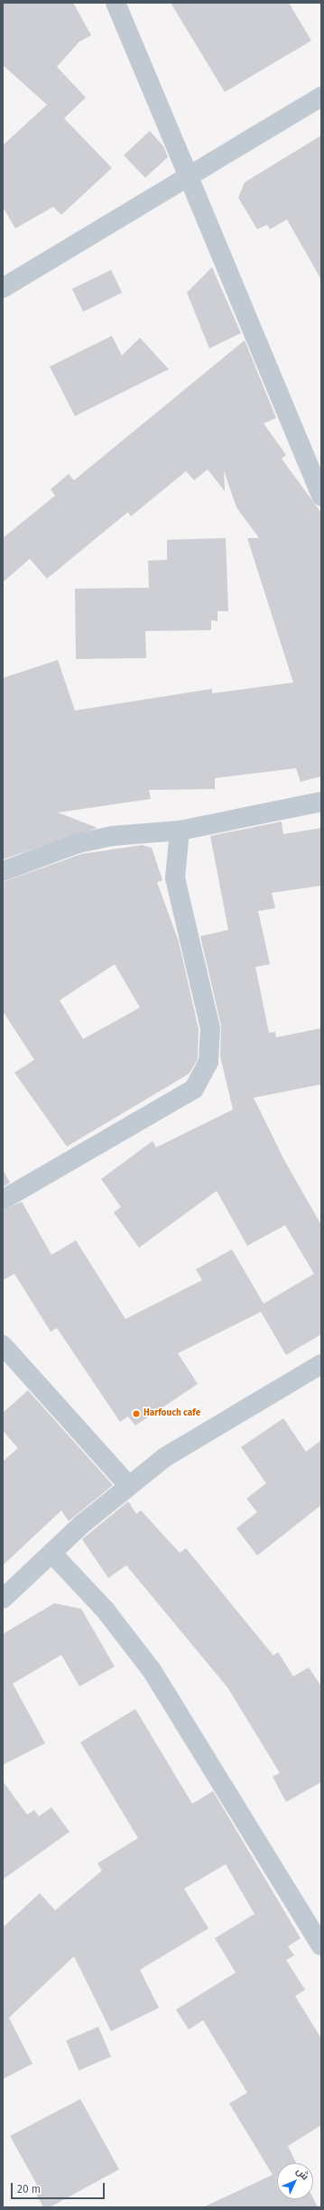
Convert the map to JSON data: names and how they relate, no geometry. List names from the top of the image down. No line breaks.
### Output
{"places":["Harfouch cafe"],"scale_bar":"20 m","north":"top right"}
